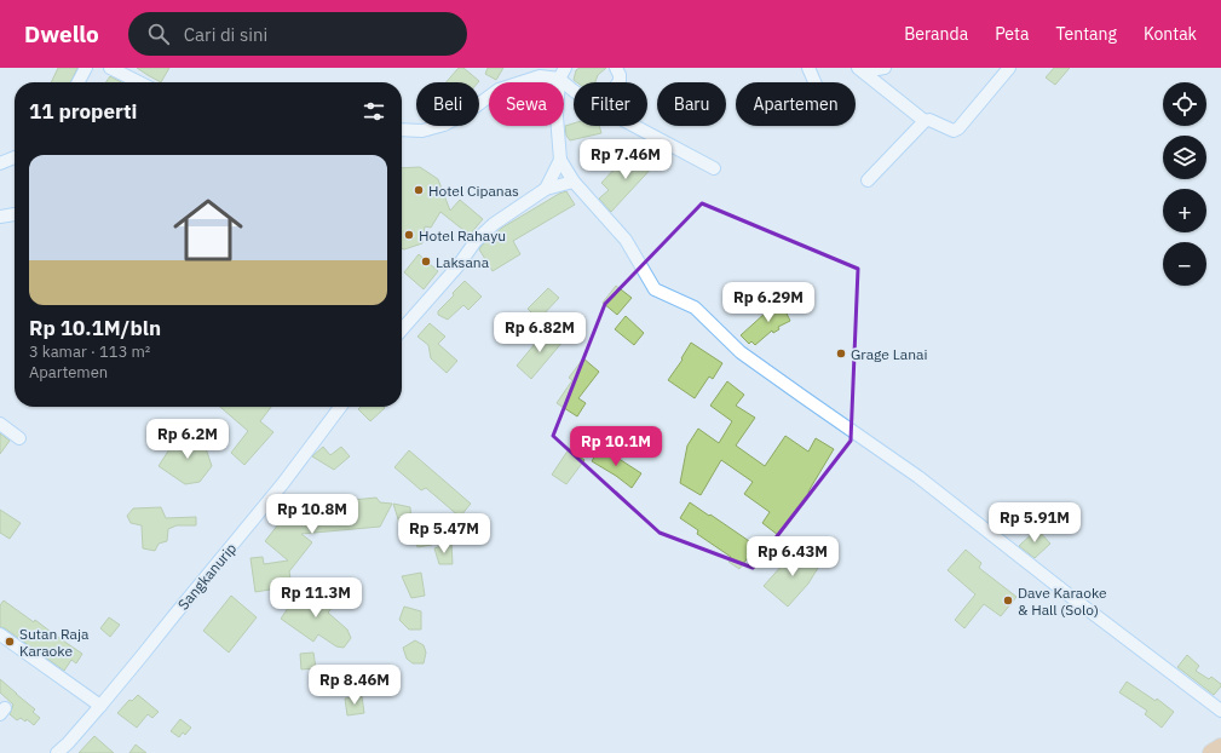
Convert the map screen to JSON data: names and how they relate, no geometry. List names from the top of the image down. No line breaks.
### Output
{"streets":{"street":["Sangkanurip"]},"places":["Hotel Cipanas","Hotel Rahayu","Laksana","Grage Lanai","Dave Karaoke & Hall (Solo)","Sutan Raja Karaoke"],"page":{"header":"Dwello","search":"Cari di sini","nav":["Beranda","Peta","Tentang","Kontak"],"map_buttons":["+","−"],"chip":["Beli","Sewa","Filter","Baru","Apartemen"],"heading":"11 properti","price":["Rp 7.46M","Rp 6.29M","Rp 6.82M","Rp 6.2M","Rp 10.1M","Rp 10.8M","Rp 5.91M","Rp 5.47M","Rp 6.43M","Rp 11.3M","Rp 8.46M"],"list":[{"name":"Rp 10.1M/bln","note":"3 kamar · 113 m² · Apartemen"}]}}
